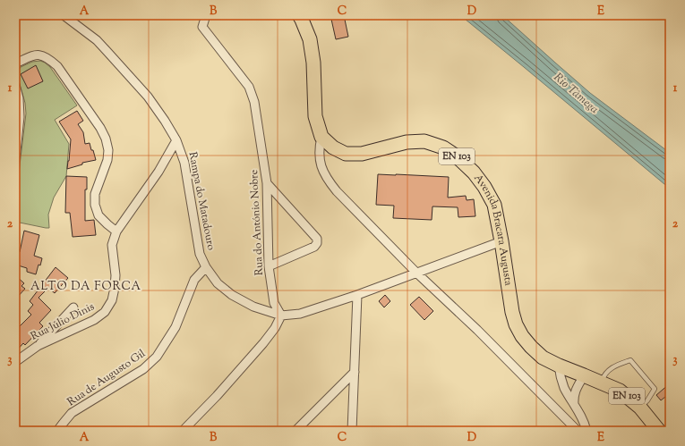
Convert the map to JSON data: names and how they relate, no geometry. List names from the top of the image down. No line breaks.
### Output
{"streets":{"main road":["EN 103","Avenida Bracara Augusta"],"street":["Rampa do Matadouro","Rua do António Nobre","Rua Júlio Dinis","Rua de Augusto Gil"]},"crossings":[["EN 103","Avenida Bracara Augusta"],["Rampa do Matadouro","Rua do António Nobre"],["Rampa do Matadouro","Avenida Bracara Augusta"],["Rampa do Matadouro","Rua de Augusto Gil"]],"districts":["ALTO DA FORCA"],"water":["Rio Tâmega"],"grid":{"columns":["A","B","C","D","E"],"rows":["1","2","3"]}}
